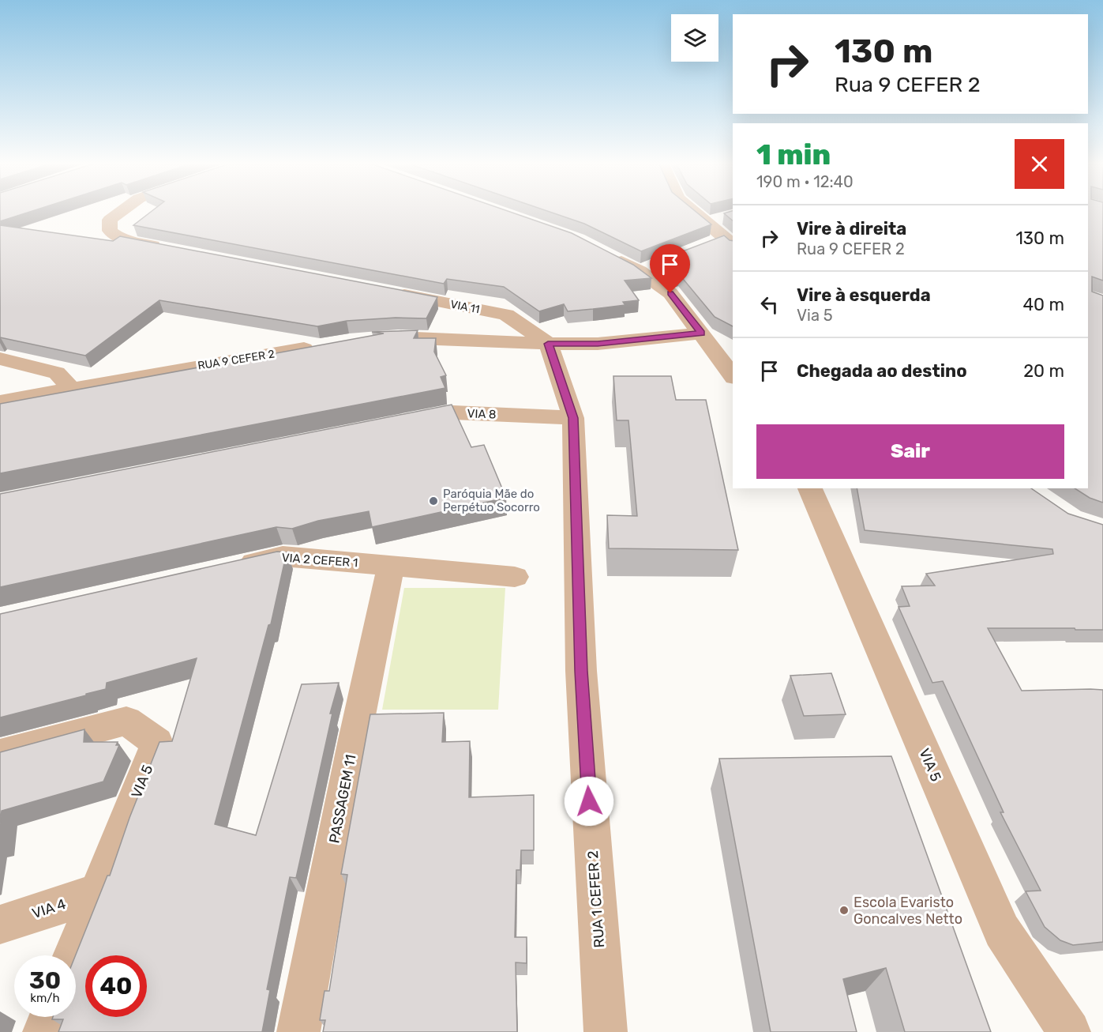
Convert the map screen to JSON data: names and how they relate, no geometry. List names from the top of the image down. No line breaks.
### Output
{"streets":{"street":["VIA 11","RUA 9 CEFER 2","VIA 8","VIA 2 CEFER 1","VIA 5","PASSAGEM 11","RUA 1 CEFER 2","VIA 4"]},"crossings":[["VIA 11","RUA 1 CEFER 2"],["VIA 8","RUA 1 CEFER 2"],["VIA 2 CEFER 1","PASSAGEM 11"],["VIA 5","VIA 4"]],"places":["Paróquia Mãe do Perpétuo Socorro","Escola Evaristo Goncalves Netto"],"page":{"turn":["130 m","Rua 9 CEFER 2"],"heading":["1 min","190 m · 12:40"],"list":[{"name":"Vire à direita","note":"Rua 9 CEFER 2","value":"130 m"},{"name":"Vire à esquerda","note":"Via 5","value":"40 m"},{"name":"Chegada ao destino","value":"20 m"}],"buttons":"Sair","speed":"30 km/h","limit":"40"}}
